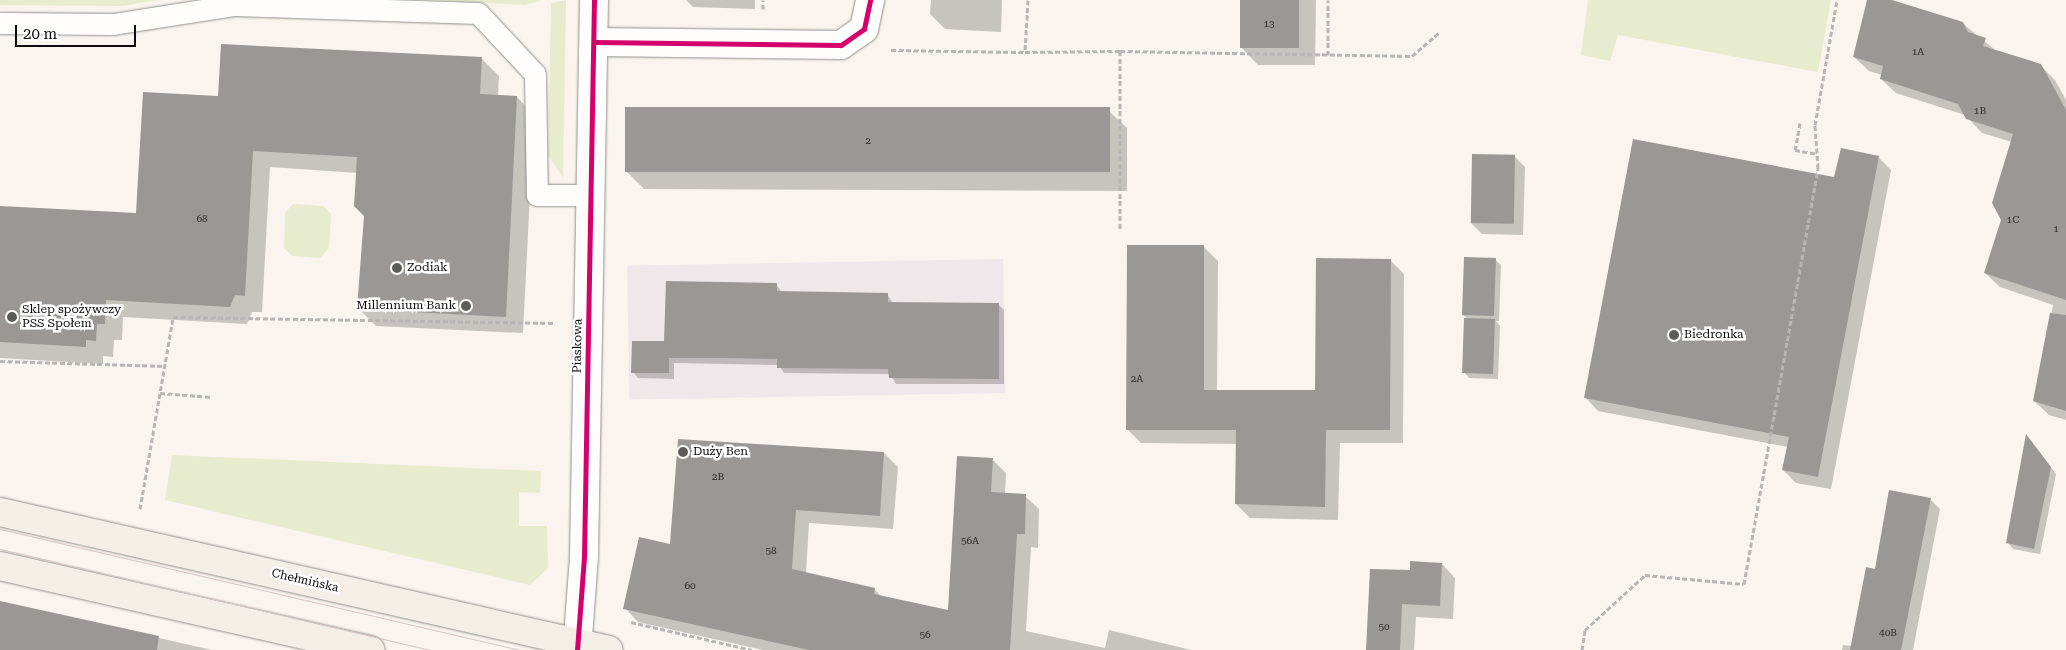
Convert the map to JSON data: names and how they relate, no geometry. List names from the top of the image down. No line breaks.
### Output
{"streets":{"main road":["Chełmińska"],"street":["Piaskowa"]},"crossings":[["Piaskowa","Chełmińska"]],"places":["Zodiak","Millennium Bank","Sklep spożywczy PSS Społem","Biedronka","Duży Ben"],"house_numbers":["13","1A","1B","2","68","1C","1","2A","2B","56A","58","60","50","40B","56"],"scale_bar":"20 m"}
